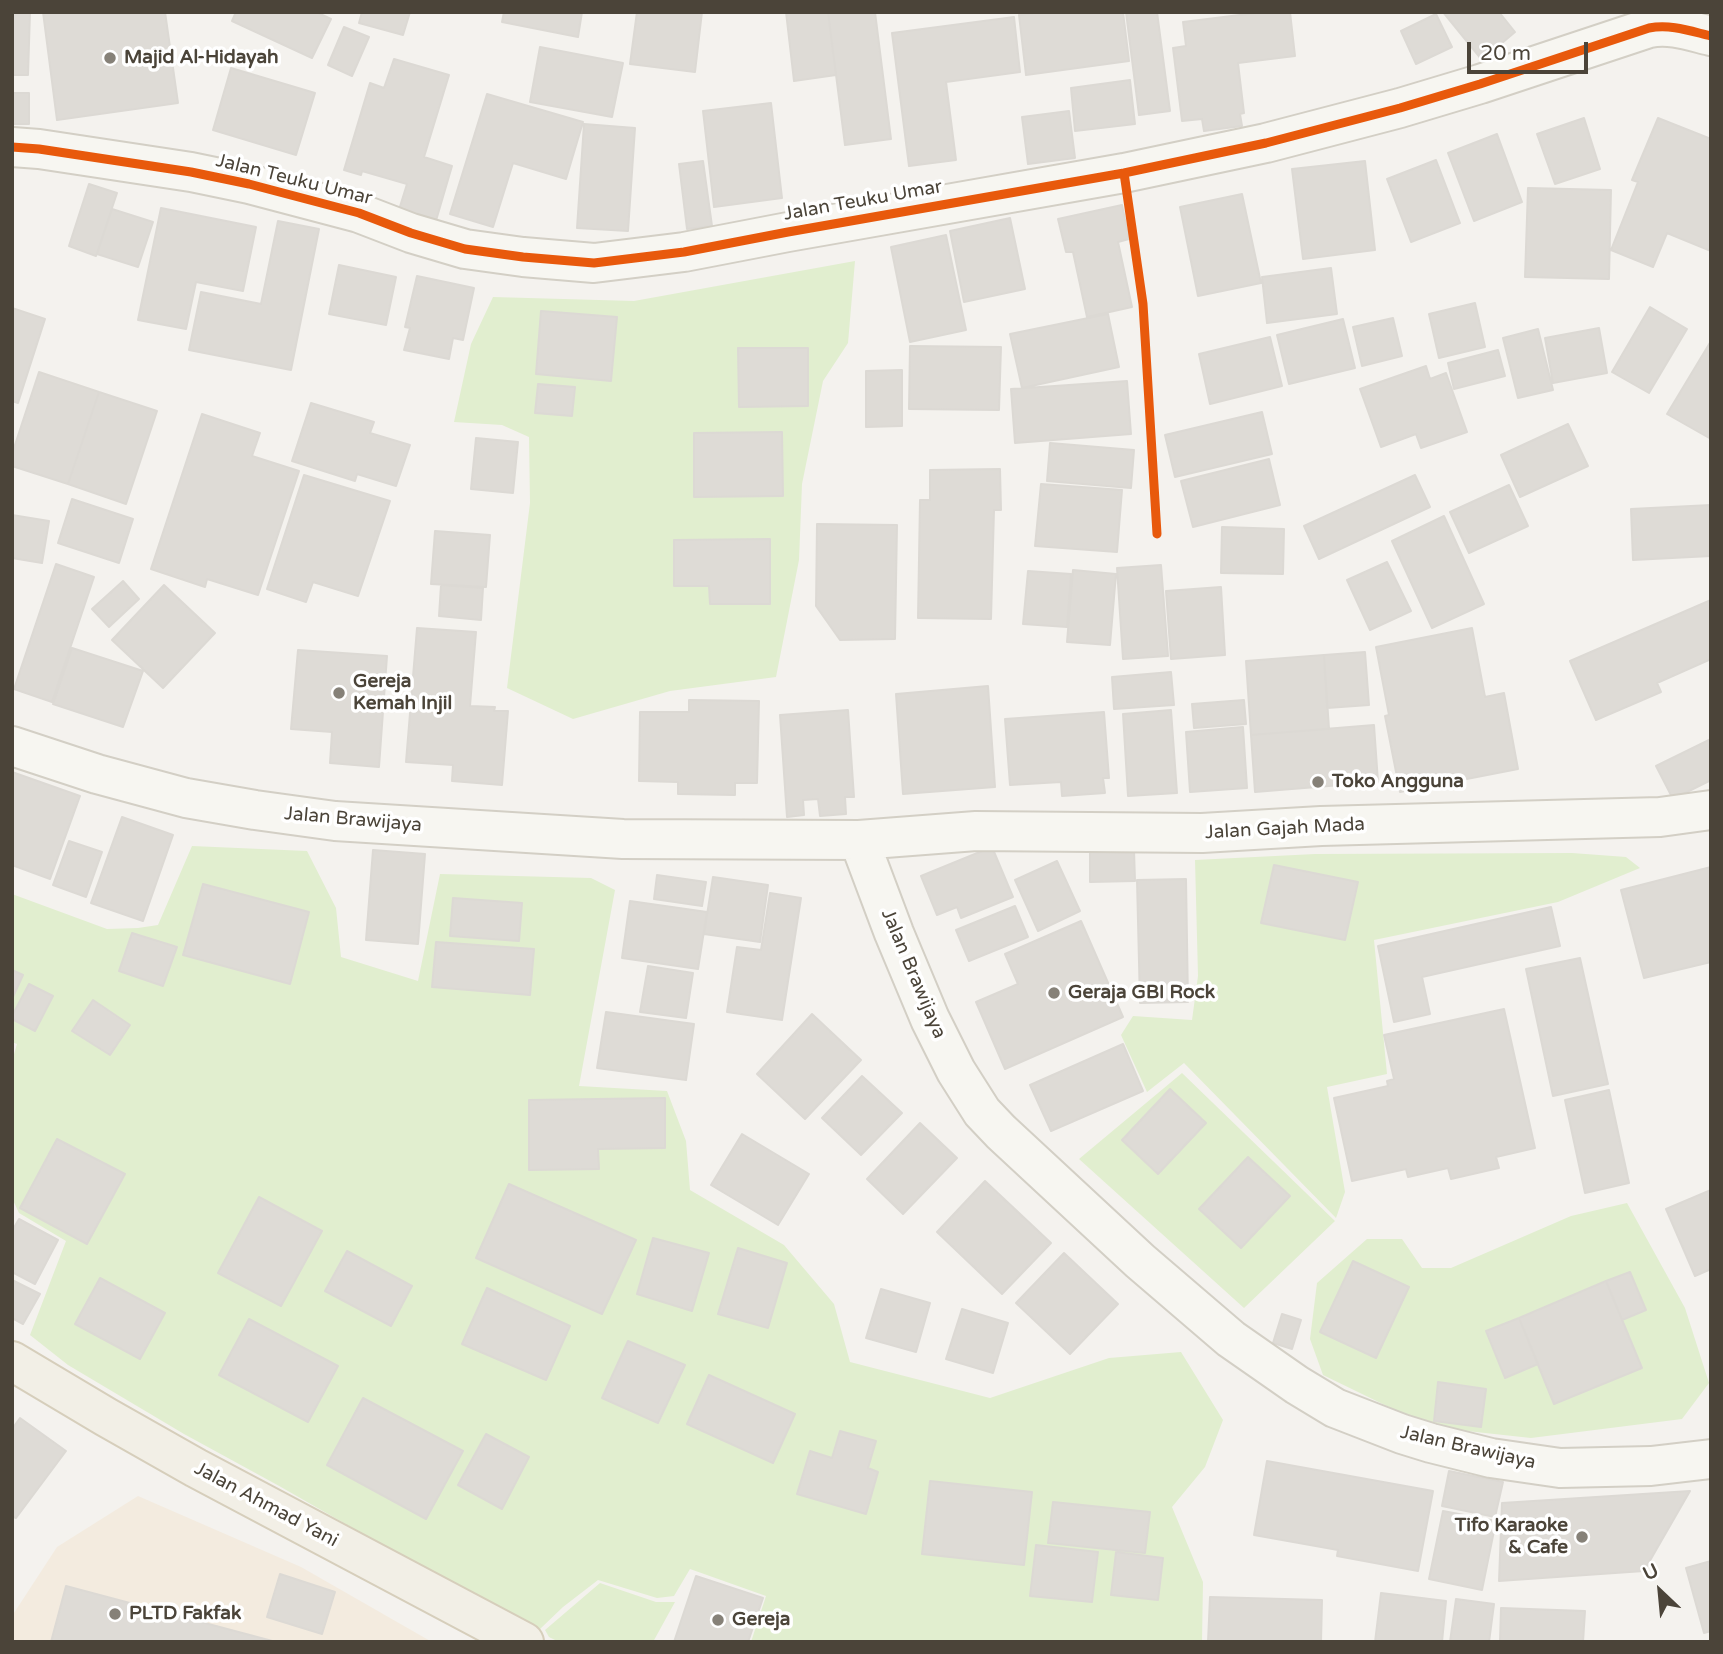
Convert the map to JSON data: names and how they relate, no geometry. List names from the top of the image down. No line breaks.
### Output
{"streets":{"main road":["Jalan Teuku Umar","Jalan Brawijaya","Jalan Gajah Mada","Jalan Ahmad Yani"]},"crossings":[["Jalan Brawijaya","Jalan Gajah Mada"]],"places":["Majid Al-Hidayah","Gereja Kemah Injil","Toko Angguna","Geraja GBI Rock","Tifo Karaoke & Cafe","PLTD Fakfak","Gereja"],"scale_bar":"20 m","north":"top left"}
